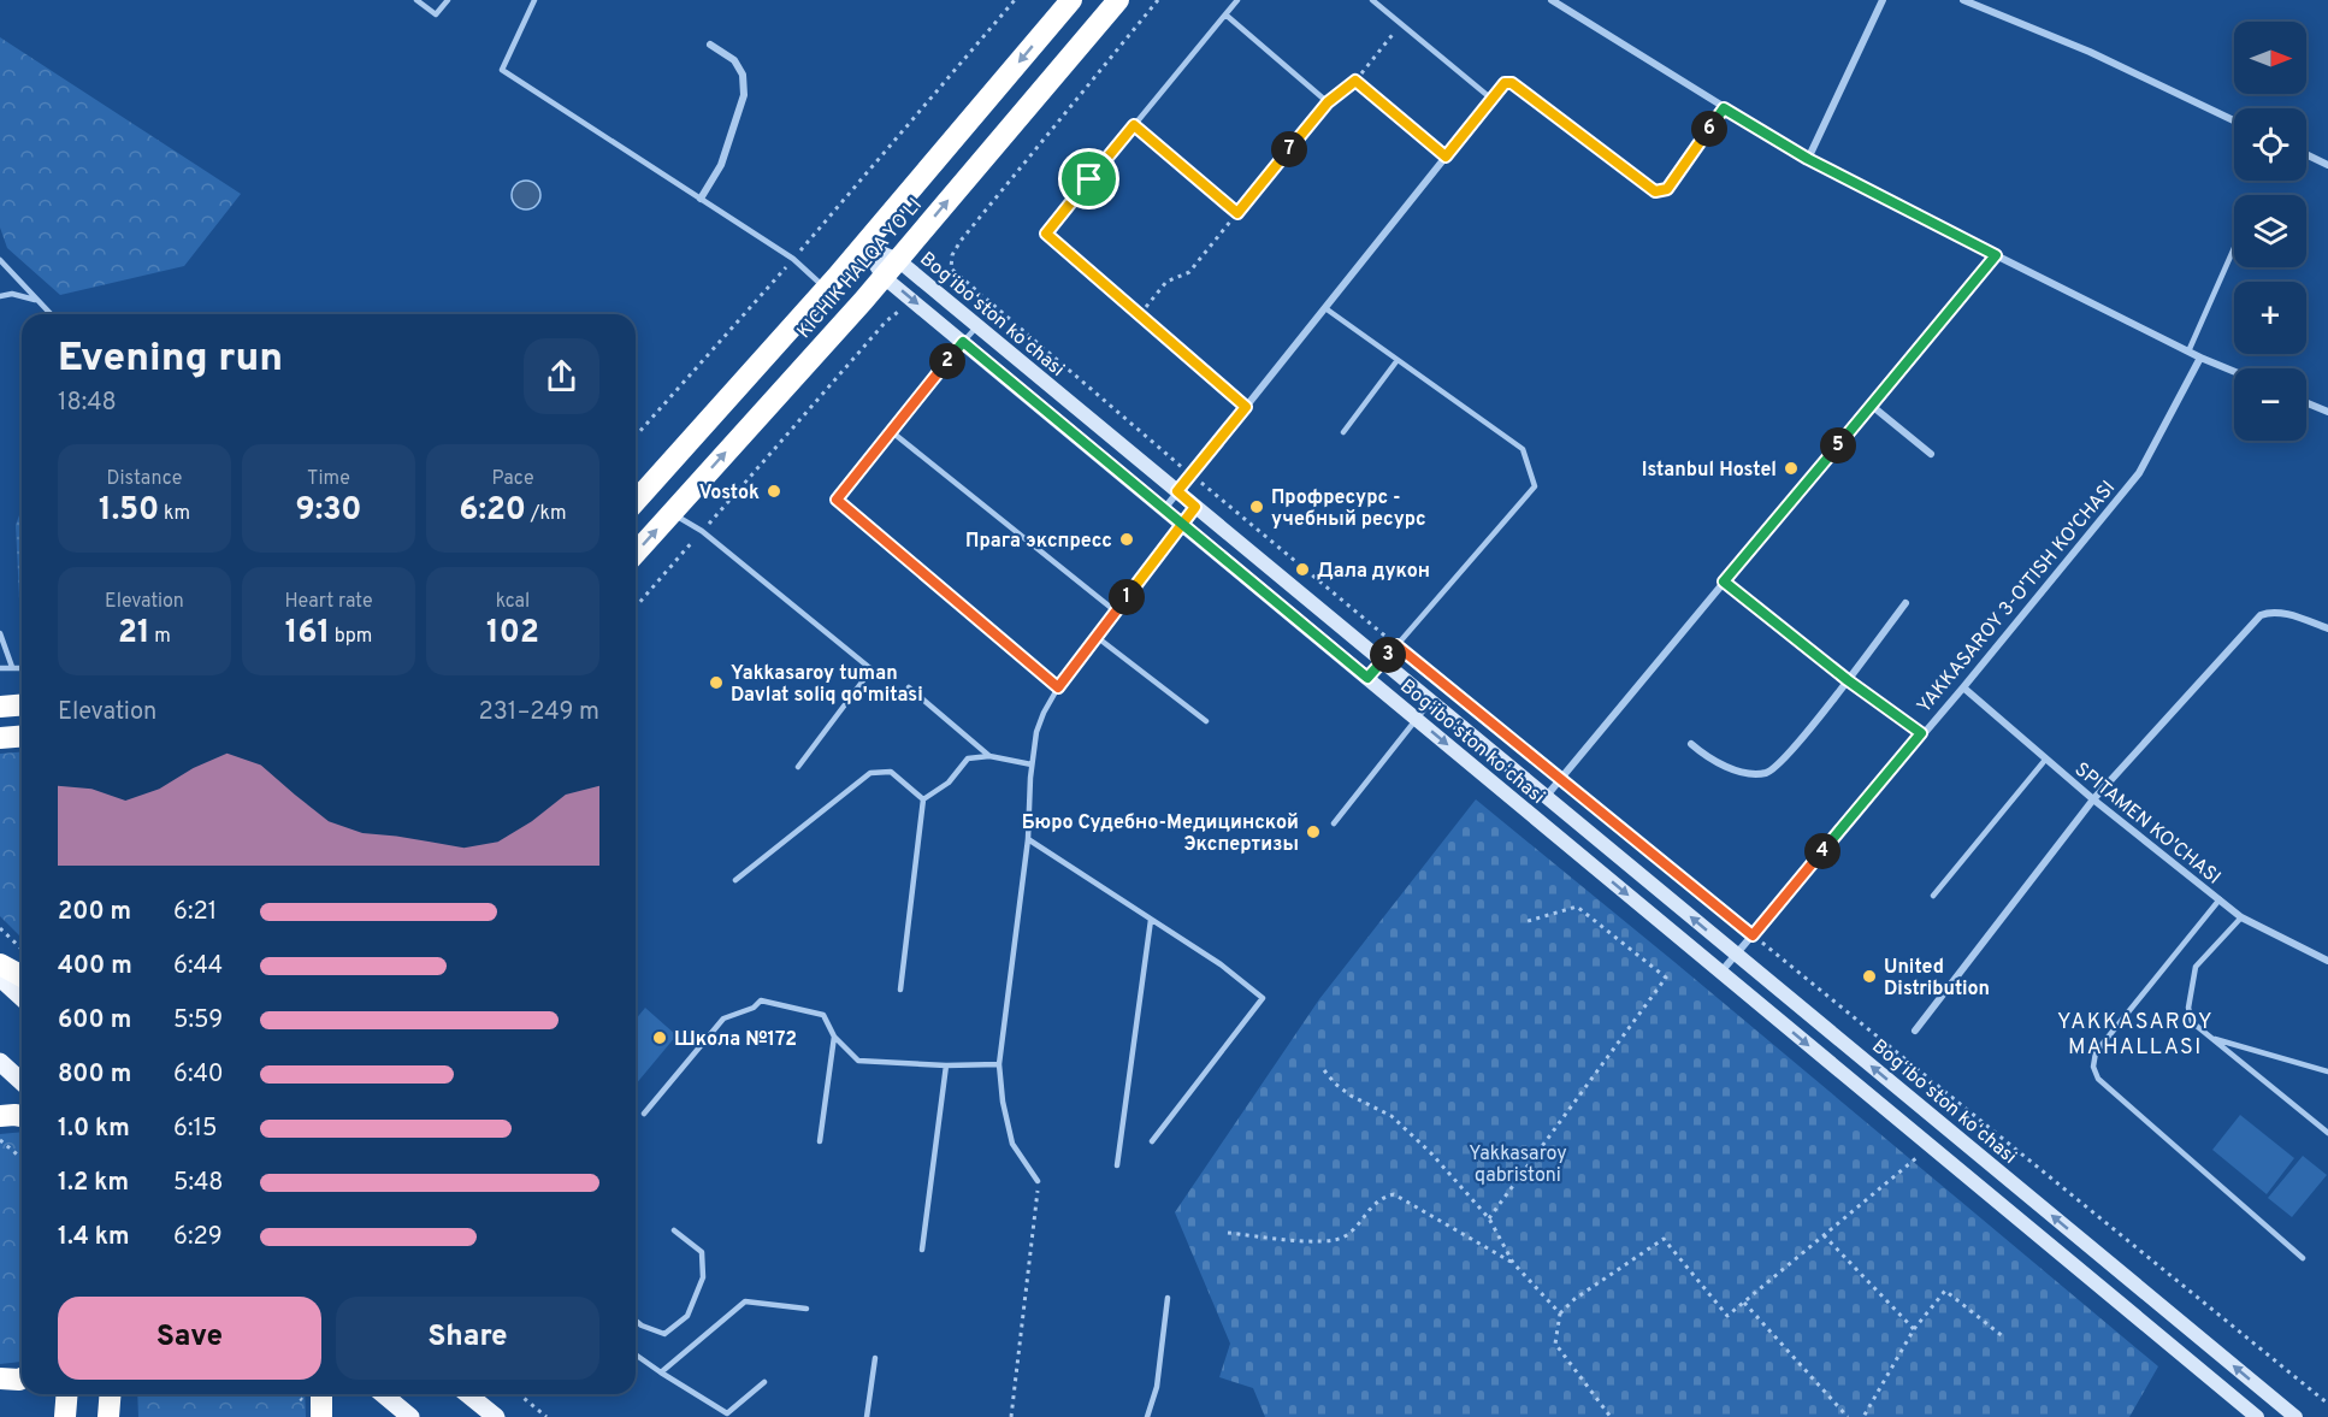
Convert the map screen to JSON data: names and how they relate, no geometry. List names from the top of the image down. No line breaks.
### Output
{"streets":{"highway":["KICHIK HALQA YO'LI"],"street":["Bogʻiboʻston koʻchasi","YAKKASAROY 3-O'TISH KO'CHASI","SPITAMEN KO'CHASI"]},"crossings":[["KICHIK HALQA YO'LI","Bogʻiboʻston koʻchasi"],["Bogʻiboʻston koʻchasi","YAKKASAROY 3-O'TISH KO'CHASI"],["YAKKASAROY 3-O'TISH KO'CHASI","SPITAMEN KO'CHASI"]],"districts":["YAKKASAROY MAHALLASI"],"parks":["Yakkasaroy qabristoni"],"places":["Istanbul Hostel","Vostok","Профресурс - учебный ресурс","Прага экспресс","Дала дукон","Yakkasaroy tuman Davlat soliq qo'mitasi","Бюро Судебно-Медицинской Экспертизы","United Distribution","Школа №172"],"north":"right","page":{"map_buttons":["+","−"],"pins":["6","7","2","5","1","3","4"],"heading":["Evening run","18:48"],"stats":[["Distance","1.50 km"],["Time","9:30"],["Pace","6:20 /km"],["Elevation","21 m"],["Heart rate","161 bpm"],["kcal","102"]],"chart":["Elevation","231–249 m"],"list":[{"name":"200 m","note":"6:21"},{"name":"400 m","note":"6:44"},{"name":"600 m","note":"5:59"},{"name":"800 m","note":"6:40"},{"name":"1.0 km","note":"6:15"},{"name":"1.2 km","note":"5:48"},{"name":"1.4 km","note":"6:29"}],"buttons":["Save","Share"]}}
